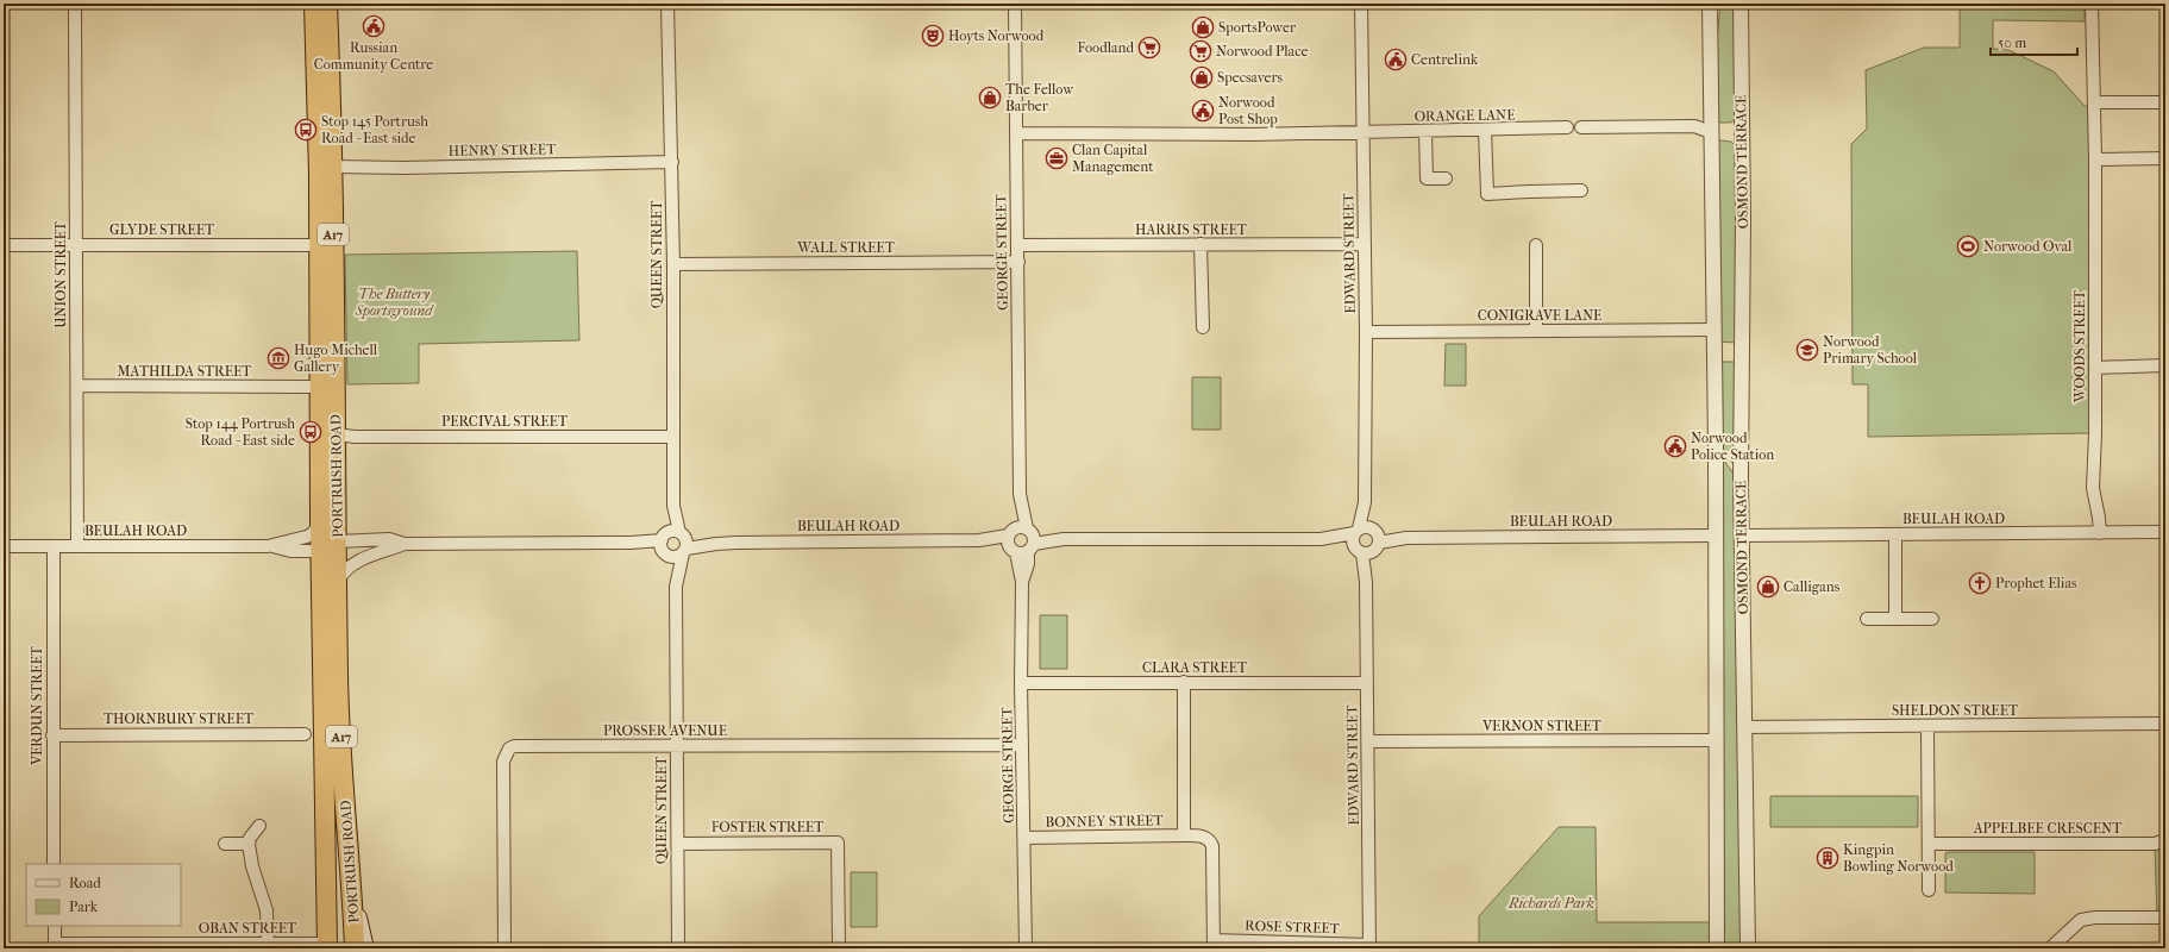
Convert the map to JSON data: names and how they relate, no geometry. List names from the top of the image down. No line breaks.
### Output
{"streets":{"highway":["A17","PORTRUSH ROAD"],"street":["ORANGE LANE","HENRY STREET","OSMOND TERRACE","GLYDE STREET","HARRIS STREET","WALL STREET","GEORGE STREET","EDWARD STREET","QUEEN STREET","UNION STREET","CONIGRAVE LANE","WOODS STREET","MATHILDA STREET","PERCIVAL STREET","BEULAH ROAD","CLARA STREET","VERDUN STREET","SHELDON STREET","THORNBURY STREET","VERNON STREET","PROSSER AVENUE","BONNEY STREET","FOSTER STREET","APPELBEE CRESCENT","ROSE STREET","OBAN STREET"]},"crossings":[["ORANGE LANE","GEORGE STREET"],["ORANGE LANE","EDWARD STREET"],["HENRY STREET","QUEEN STREET"],["HENRY STREET","PORTRUSH ROAD"],["OSMOND TERRACE","CONIGRAVE LANE"],["OSMOND TERRACE","BEULAH ROAD"],["OSMOND TERRACE","SHELDON STREET"],["OSMOND TERRACE","VERNON STREET"],["GLYDE STREET","UNION STREET"],["GLYDE STREET","PORTRUSH ROAD"],["HARRIS STREET","GEORGE STREET"],["HARRIS STREET","EDWARD STREET"],["WALL STREET","GEORGE STREET"],["WALL STREET","QUEEN STREET"],["GEORGE STREET","BEULAH ROAD"],["GEORGE STREET","CLARA STREET"],["GEORGE STREET","PROSSER AVENUE"],["GEORGE STREET","BONNEY STREET"],["EDWARD STREET","CONIGRAVE LANE"],["EDWARD STREET","BEULAH ROAD"],["EDWARD STREET","CLARA STREET"],["EDWARD STREET","VERNON STREET"],["EDWARD STREET","ROSE STREET"],["QUEEN STREET","PERCIVAL STREET"],["QUEEN STREET","BEULAH ROAD"],["QUEEN STREET","PROSSER AVENUE"],["QUEEN STREET","FOSTER STREET"],["UNION STREET","MATHILDA STREET"],["UNION STREET","BEULAH ROAD"],["WOODS STREET","BEULAH ROAD"],["MATHILDA STREET","PORTRUSH ROAD"],["PERCIVAL STREET","PORTRUSH ROAD"],["PORTRUSH ROAD","BEULAH ROAD"],["PORTRUSH ROAD","OBAN STREET"],["BEULAH ROAD","VERDUN STREET"],["VERDUN STREET","THORNBURY STREET"],["BONNEY STREET","ROSE STREET"]],"parks":["The Buttery Sportsground","Richards Park"],"places":{"public building":["Russian Community Centre","Centrelink","Norwood Post Shop","Norwood Police Station"],"shop":["SportsPower","Specsavers","The Fellow Barber","Calligans"],"theatre":["Hoyts Norwood"],"supermarket":["Foodland","Norwood Place"],"bus stop":["Stop 145 Portrush Road - East side","Stop 144 Portrush Road - East side"],"office":["Clan Capital Management"],"sports":["Norwood Oval"],"school or university":["Norwood Primary School"],"museum":["Hugo Michell Gallery"],"church":["Prophet Elias"],"building":["Kingpin Bowling Norwood"]},"legend":["Road","Park"],"scale_bar":"50 m"}
